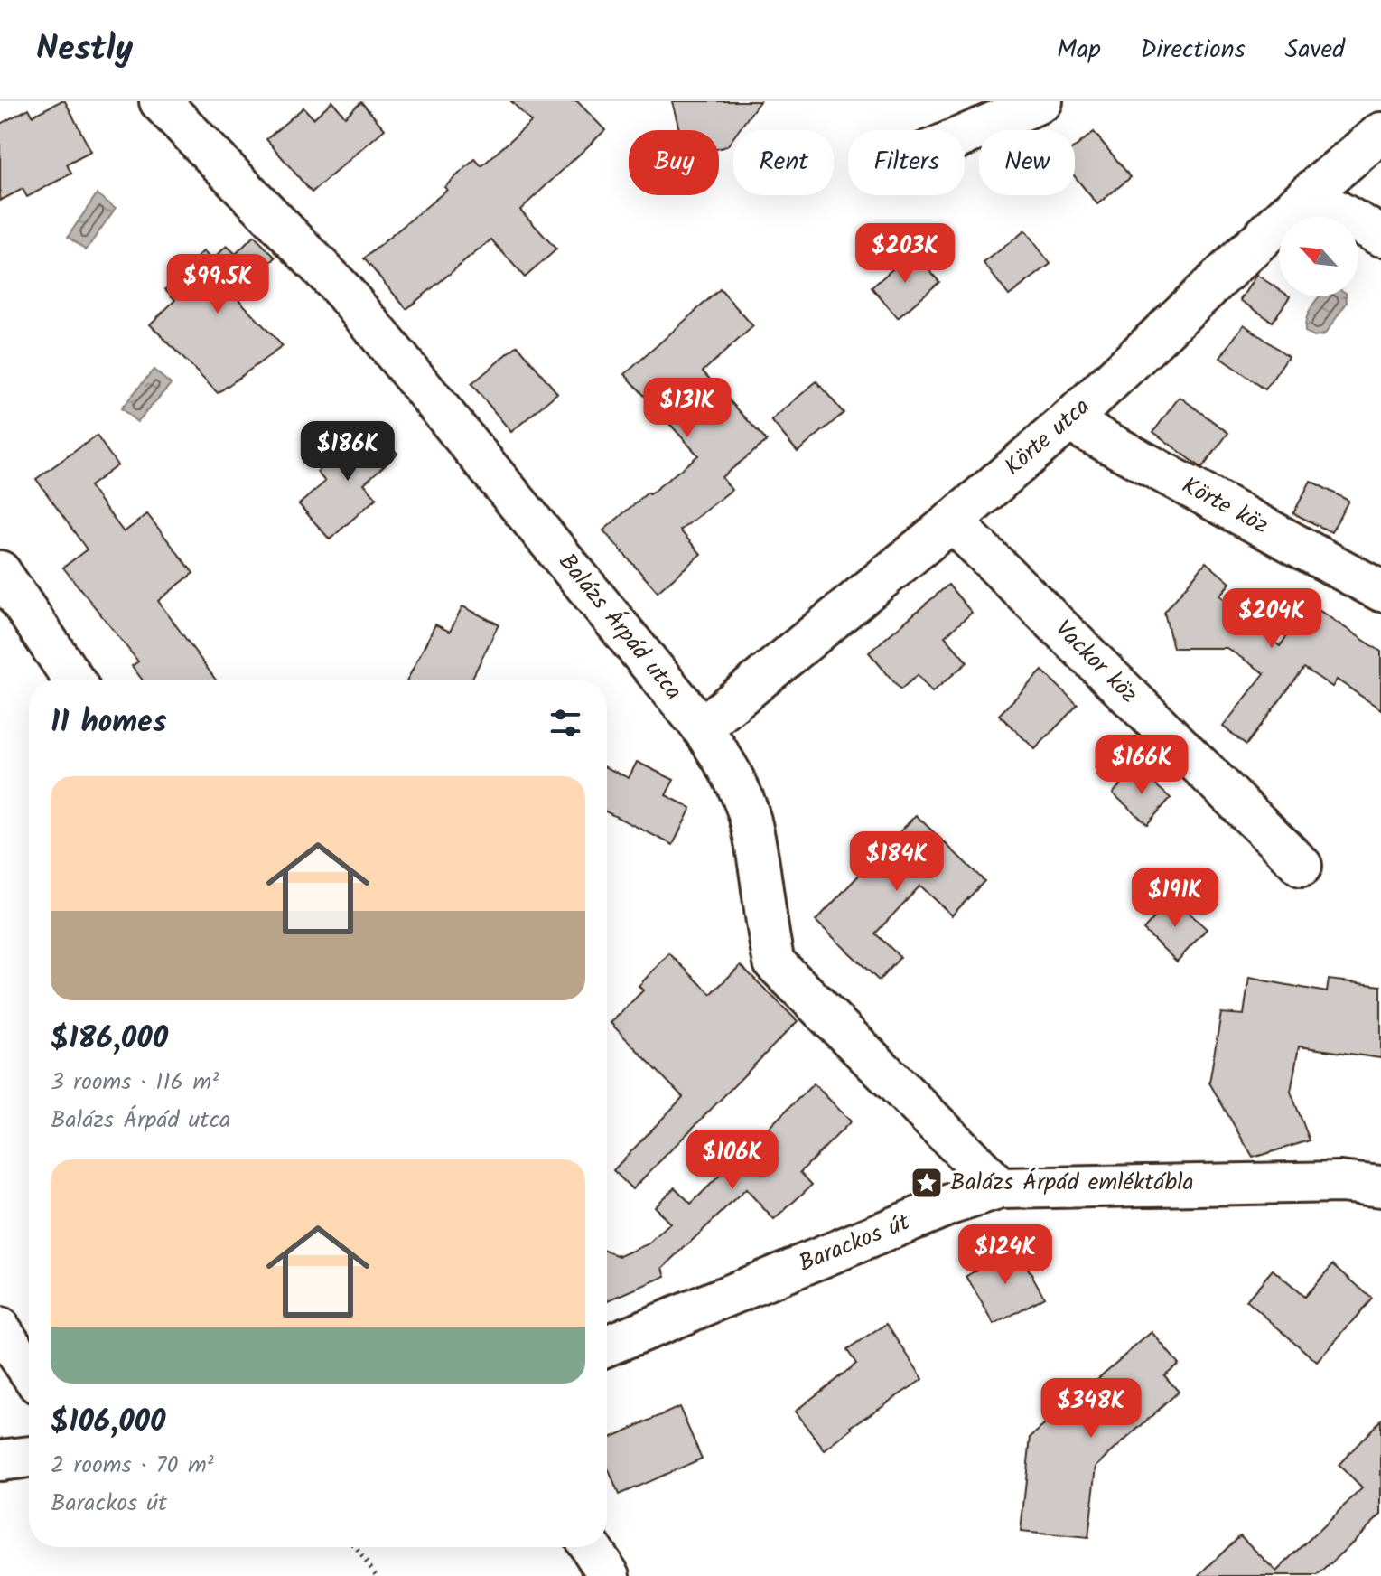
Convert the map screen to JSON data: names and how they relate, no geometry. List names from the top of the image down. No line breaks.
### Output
{"streets":{"street":["Körte utca","Körte köz","Balázs Árpád utca","Vackor köz","Barackos út"]},"crossings":[["Körte utca","Körte köz"],["Körte utca","Balázs Árpád utca"],["Körte utca","Vackor köz"],["Balázs Árpád utca","Barackos út"]],"places":{"place":["Balázs Árpád emléktábla"]},"north":"top left","page":{"header":"Nestly","nav":["Map","Directions","Saved"],"chip":["Buy","Rent","Filters","New"],"price":["$203K","$99.5K","$131K","$186K","$204K","$166K","$184K","$191K","$106K","$124K","$348K"],"heading":"11 homes","list":[{"name":"$186,000","note":"3 rooms · 116 m² · Balázs Árpád utca"},{"name":"$106,000","note":"2 rooms · 70 m² · Barackos út"}]}}
